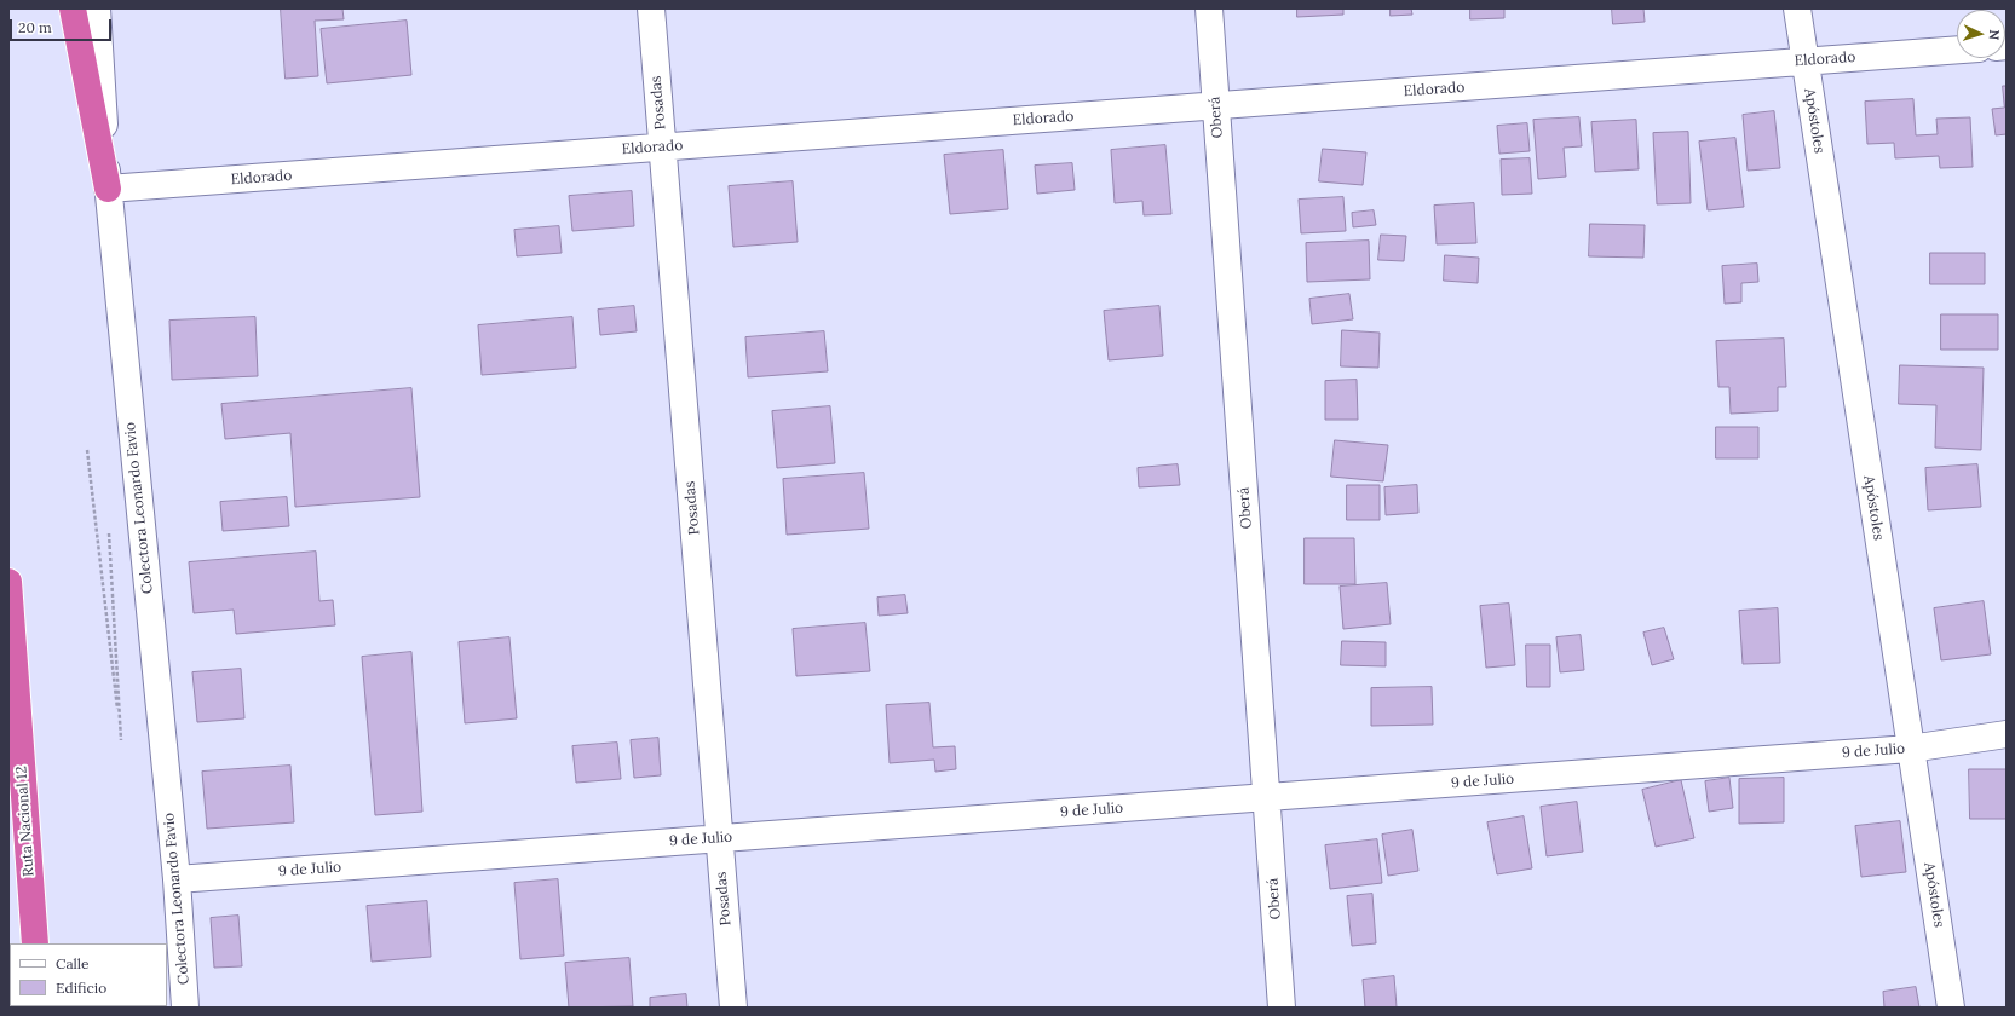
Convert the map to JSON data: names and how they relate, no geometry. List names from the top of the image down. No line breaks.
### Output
{"streets":{"highway":["Ruta Nacional 12"],"street":["Eldorado","Posadas","Oberá","Apóstoles","Colectora Leonardo Favio","9 de Julio"]},"crossings":[["Eldorado","Posadas"],["Eldorado","Oberá"],["Eldorado","Apóstoles"],["Eldorado","Colectora Leonardo Favio"],["Posadas","9 de Julio"],["Oberá","9 de Julio"],["Apóstoles","9 de Julio"],["Colectora Leonardo Favio","9 de Julio"]],"legend":["Calle","Edificio"],"scale_bar":"20 m","north":"right"}
